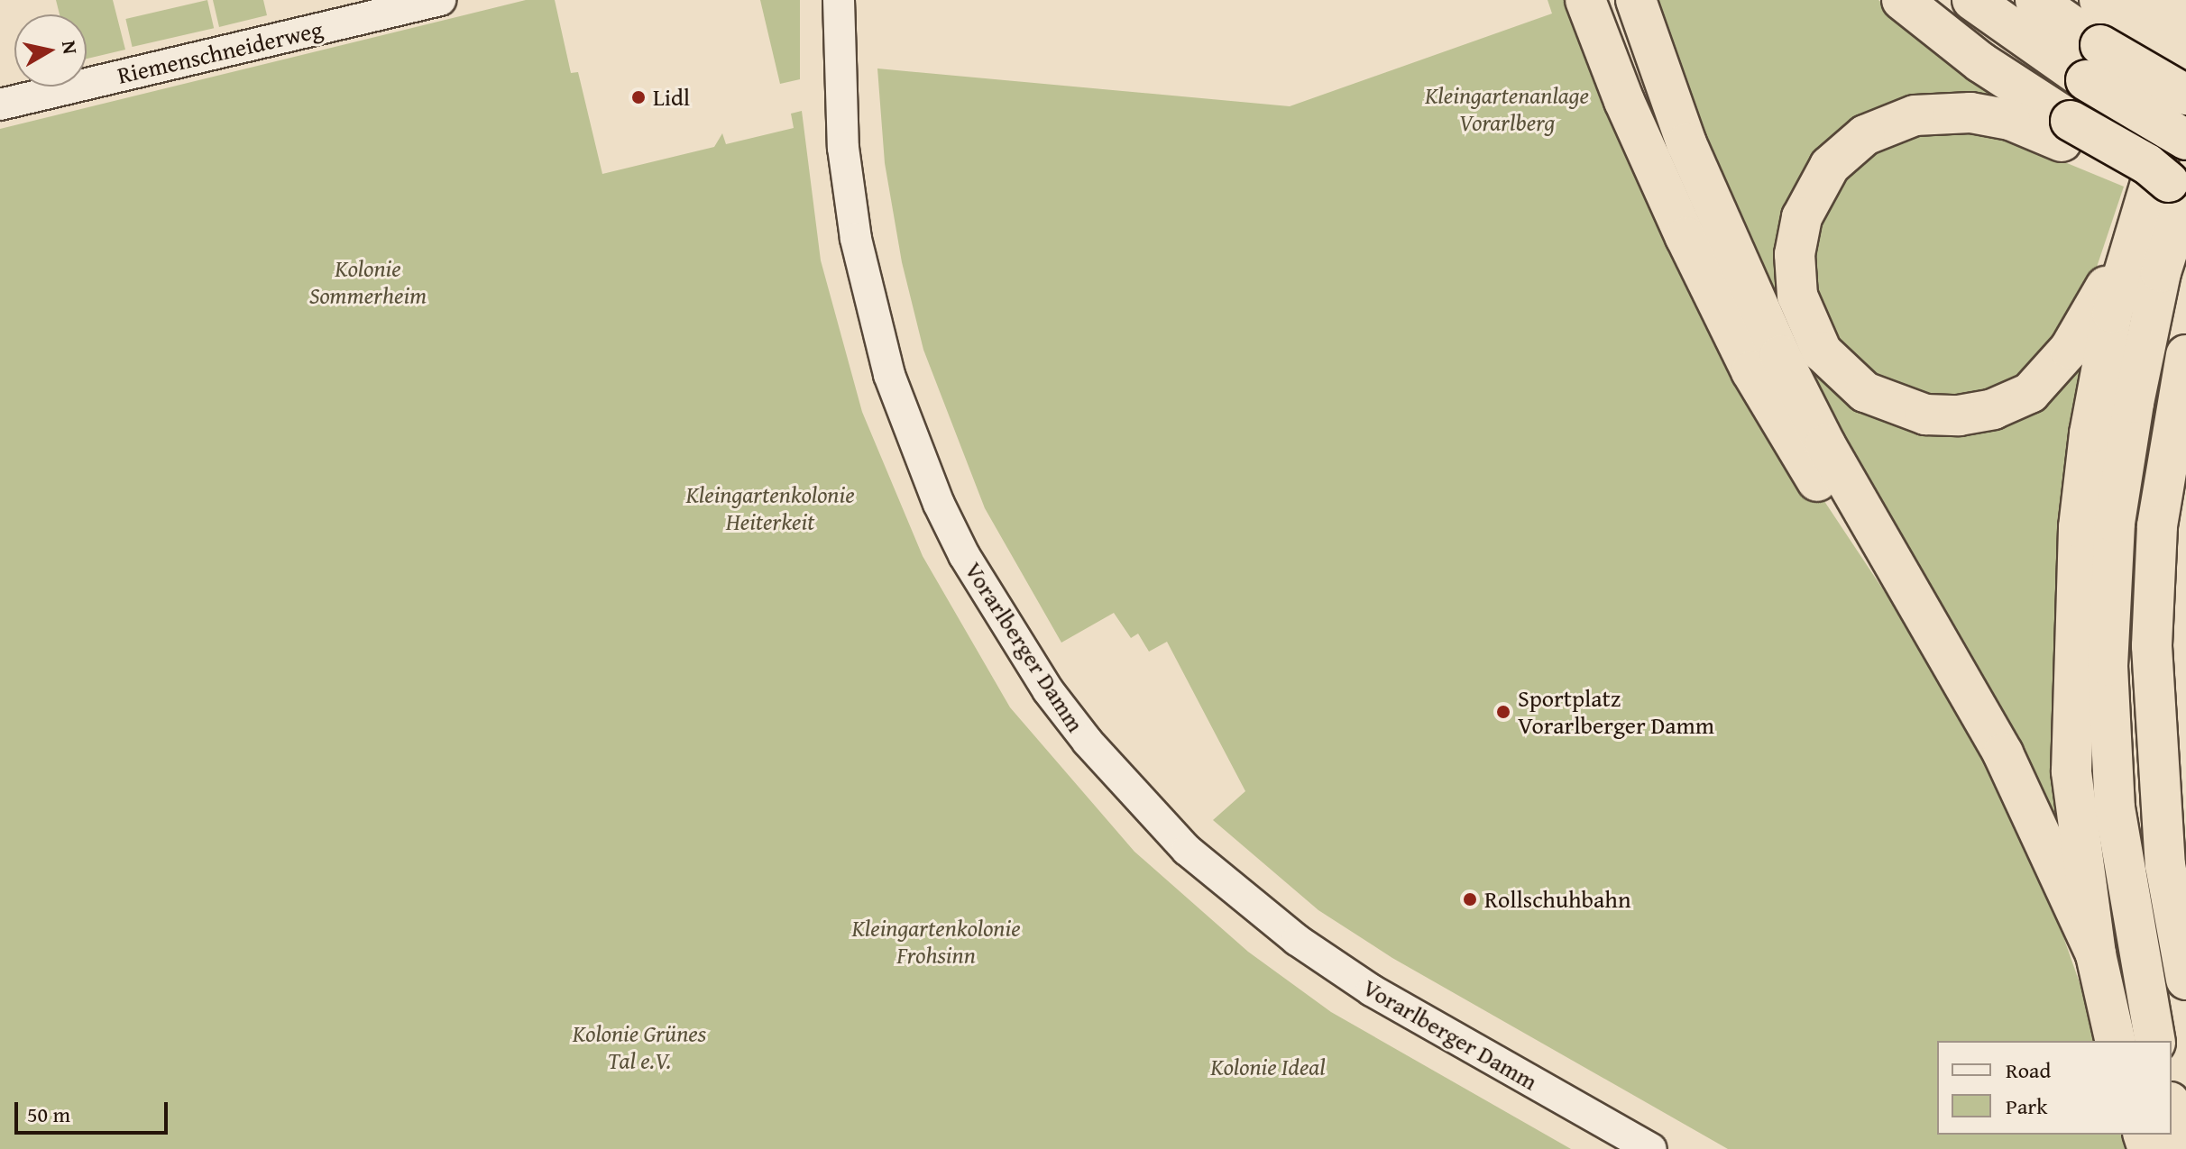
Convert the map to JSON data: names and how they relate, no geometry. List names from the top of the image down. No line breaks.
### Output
{"streets":{"street":["Riemenschneiderweg","Vorarlberger Damm"]},"parks":["Kleingartenanlage Vorarlberg","Kolonie Sommerheim","Kleingartenkolonie Heiterkeit","Kleingartenkolonie Frohsinn","Kolonie Grünes Tal e.V.","Kolonie Ideal"],"places":["Lidl","Sportplatz Vorarlberger Damm","Rollschuhbahn"],"legend":["Road","Park"],"scale_bar":"50 m","north":"right"}
